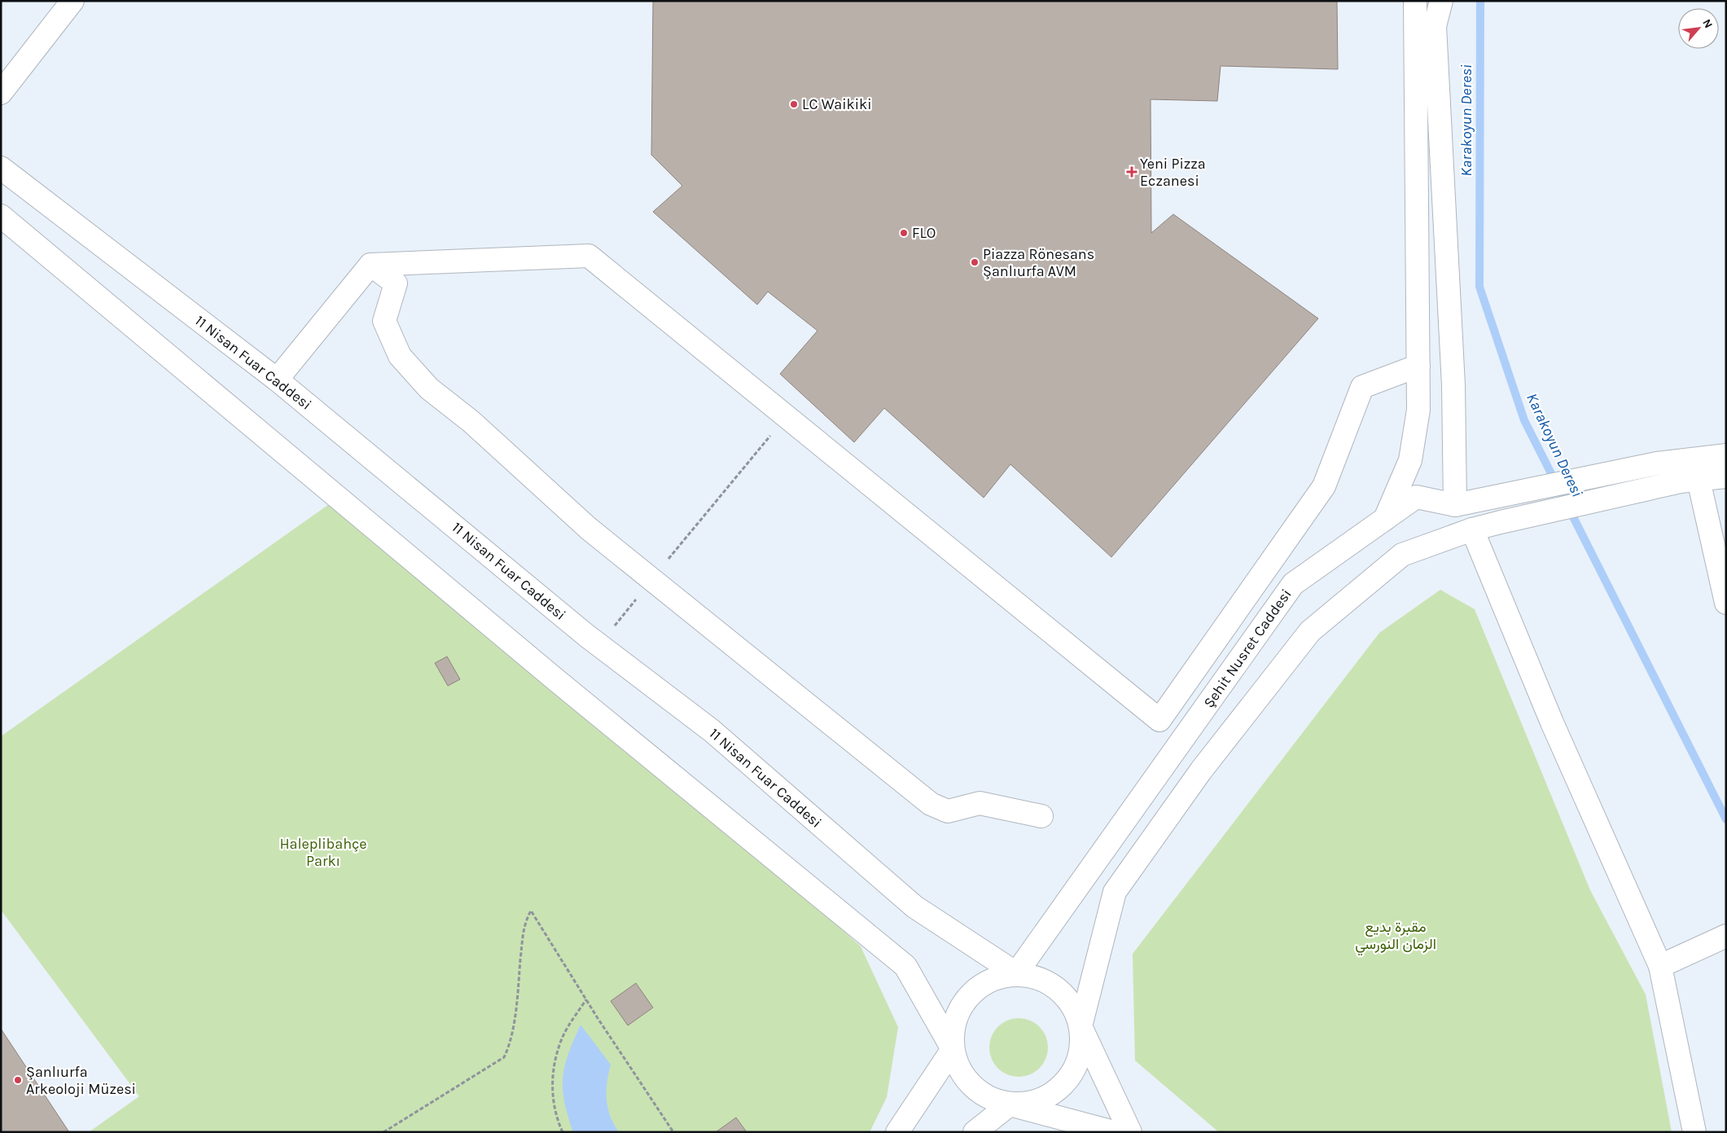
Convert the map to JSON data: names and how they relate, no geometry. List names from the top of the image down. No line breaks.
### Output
{"streets":{"main road":["11 Nisan Fuar Caddesi","Şehit Nusret Caddesi"]},"crossings":[["11 Nisan Fuar Caddesi","Şehit Nusret Caddesi"]],"water":["Karakoyun Deresi"],"parks":["Haleplibahçe Parkı","مقبرة بديع الزمان النورسي"],"places":{"other":["LC Waikiki","FLO","Piazza Rönesans Şanlıurfa AVM","Şanlıurfa Arkeoloji Müzesi"],"health":["Yeni Pizza Eczanesi"]},"north":"top right"}
